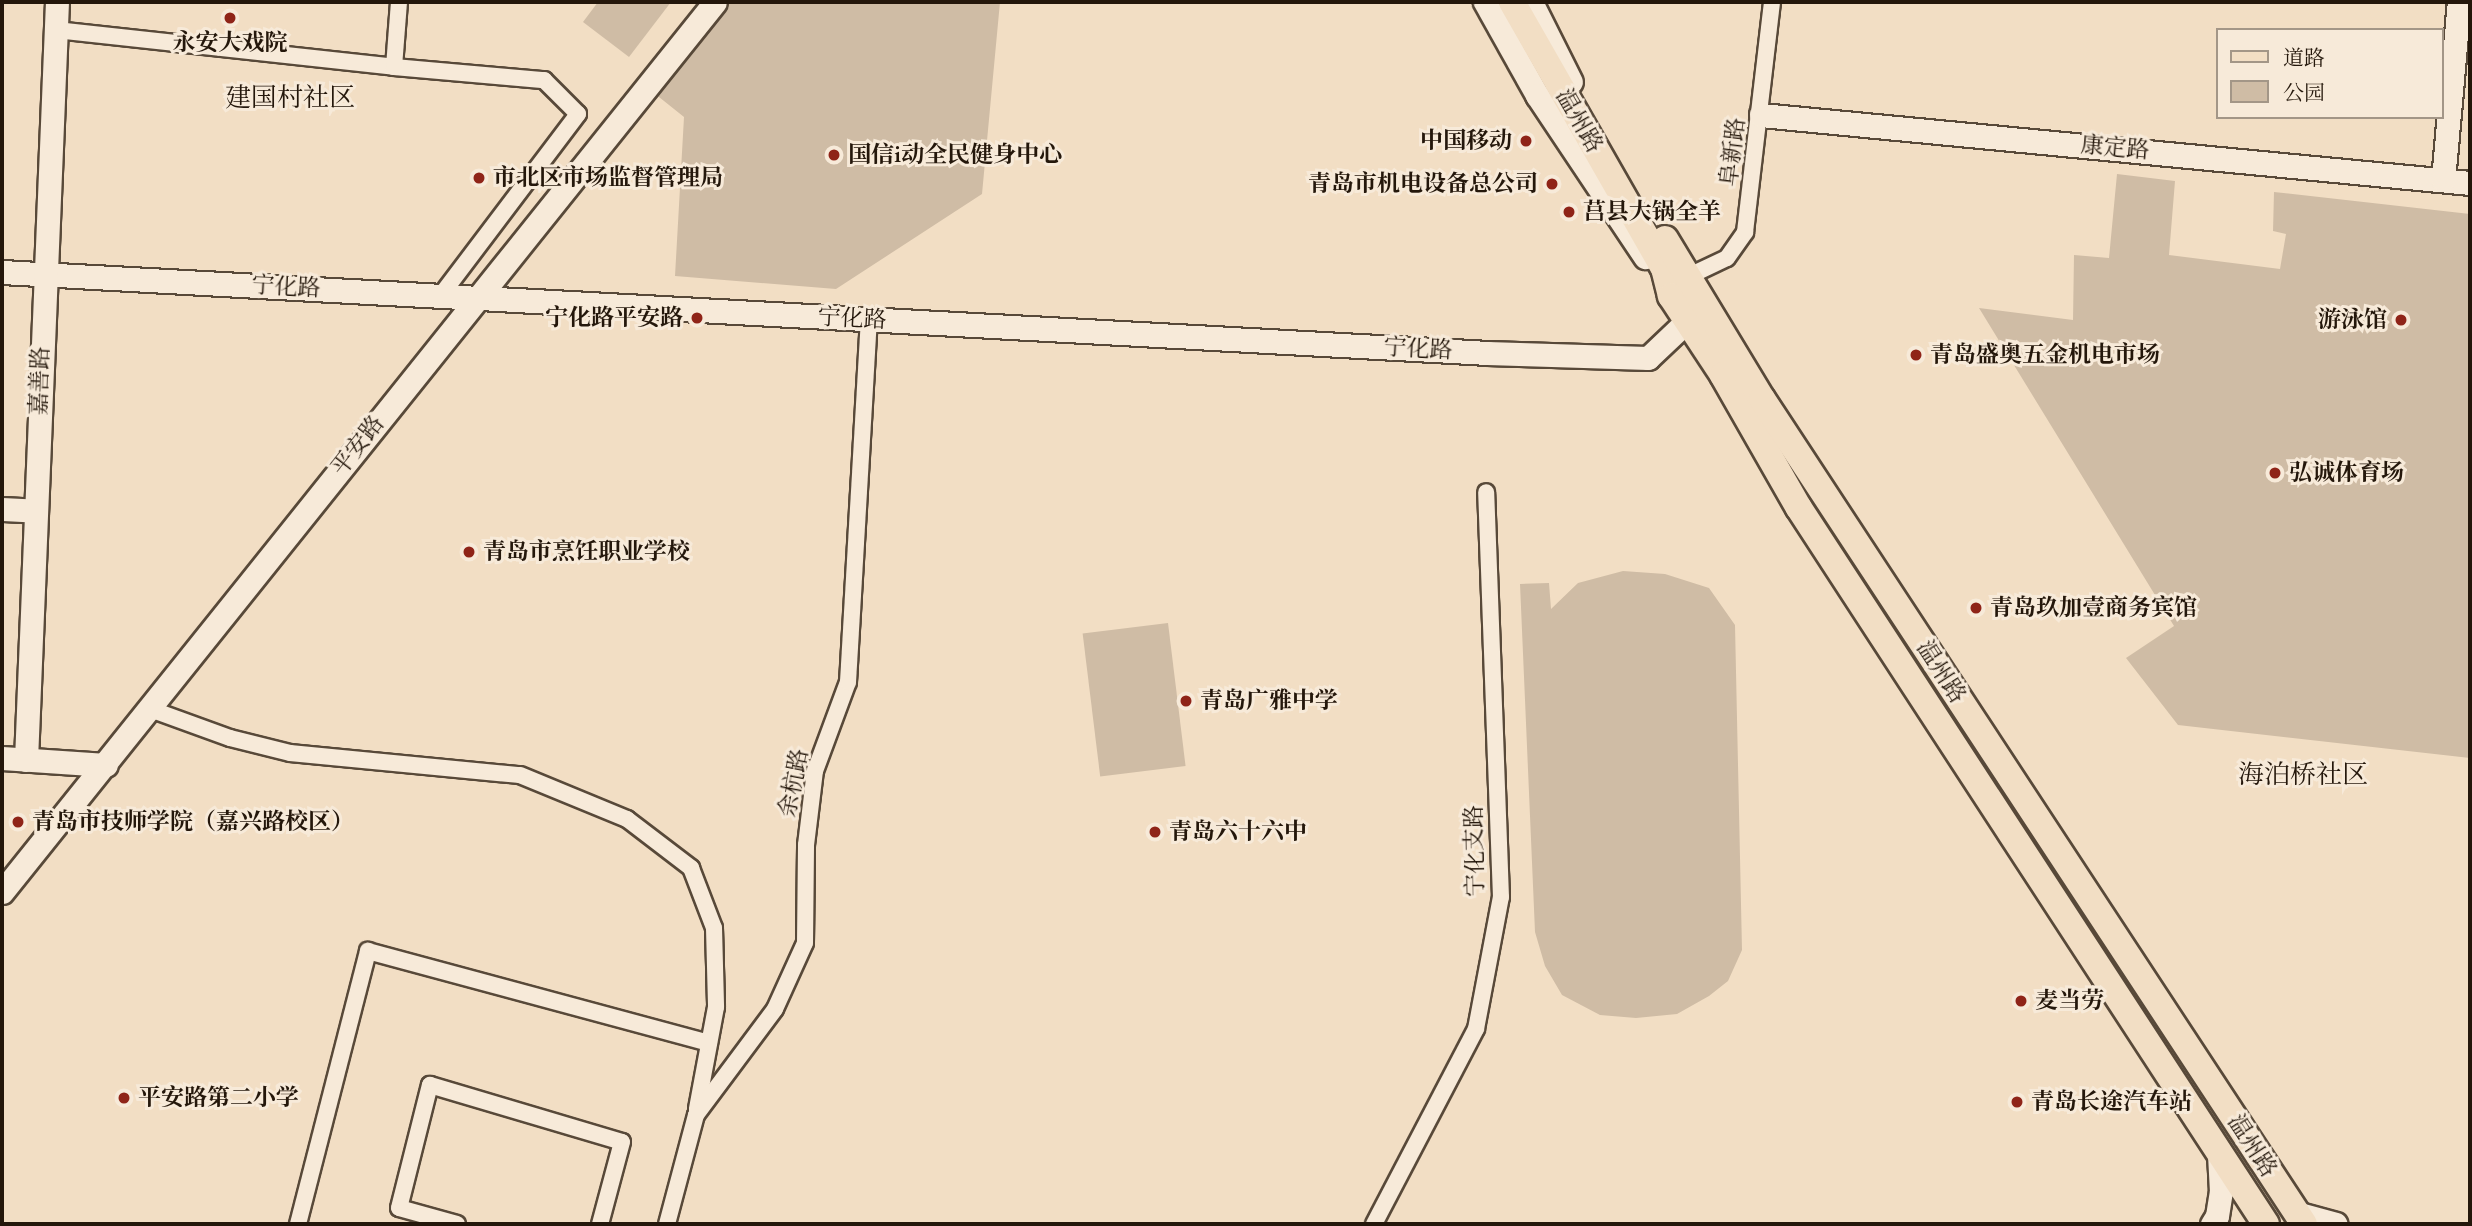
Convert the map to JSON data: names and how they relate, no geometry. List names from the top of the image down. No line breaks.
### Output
{"streets":{"main road":["温州路"],"street":["康定路","阜新路","宁化路","嘉善路","平安路","余杭路","宁化支路"]},"crossings":[["温州路","阜新路"],["温州路","宁化路"],["康定路","阜新路"],["宁化路","嘉善路"],["宁化路","平安路"],["宁化路","余杭路"]],"districts":["建国村社区","海泊桥社区"],"places":["永安大戏院","中国移动","国信i动全民健身中心","市北区市场监督管理局","青岛市机电设备总公司","莒县大锅全羊","宁化路平安路","游泳馆","青岛盛奥五金机电市场","弘诚体育场","青岛市烹饪职业学校","青岛玖加壹商务宾馆","青岛广雅中学","青岛市技师学院（嘉兴路校区）","青岛六十六中","麦当劳","平安路第二小学","青岛长途汽车站"],"legend":["道路","公园"]}
